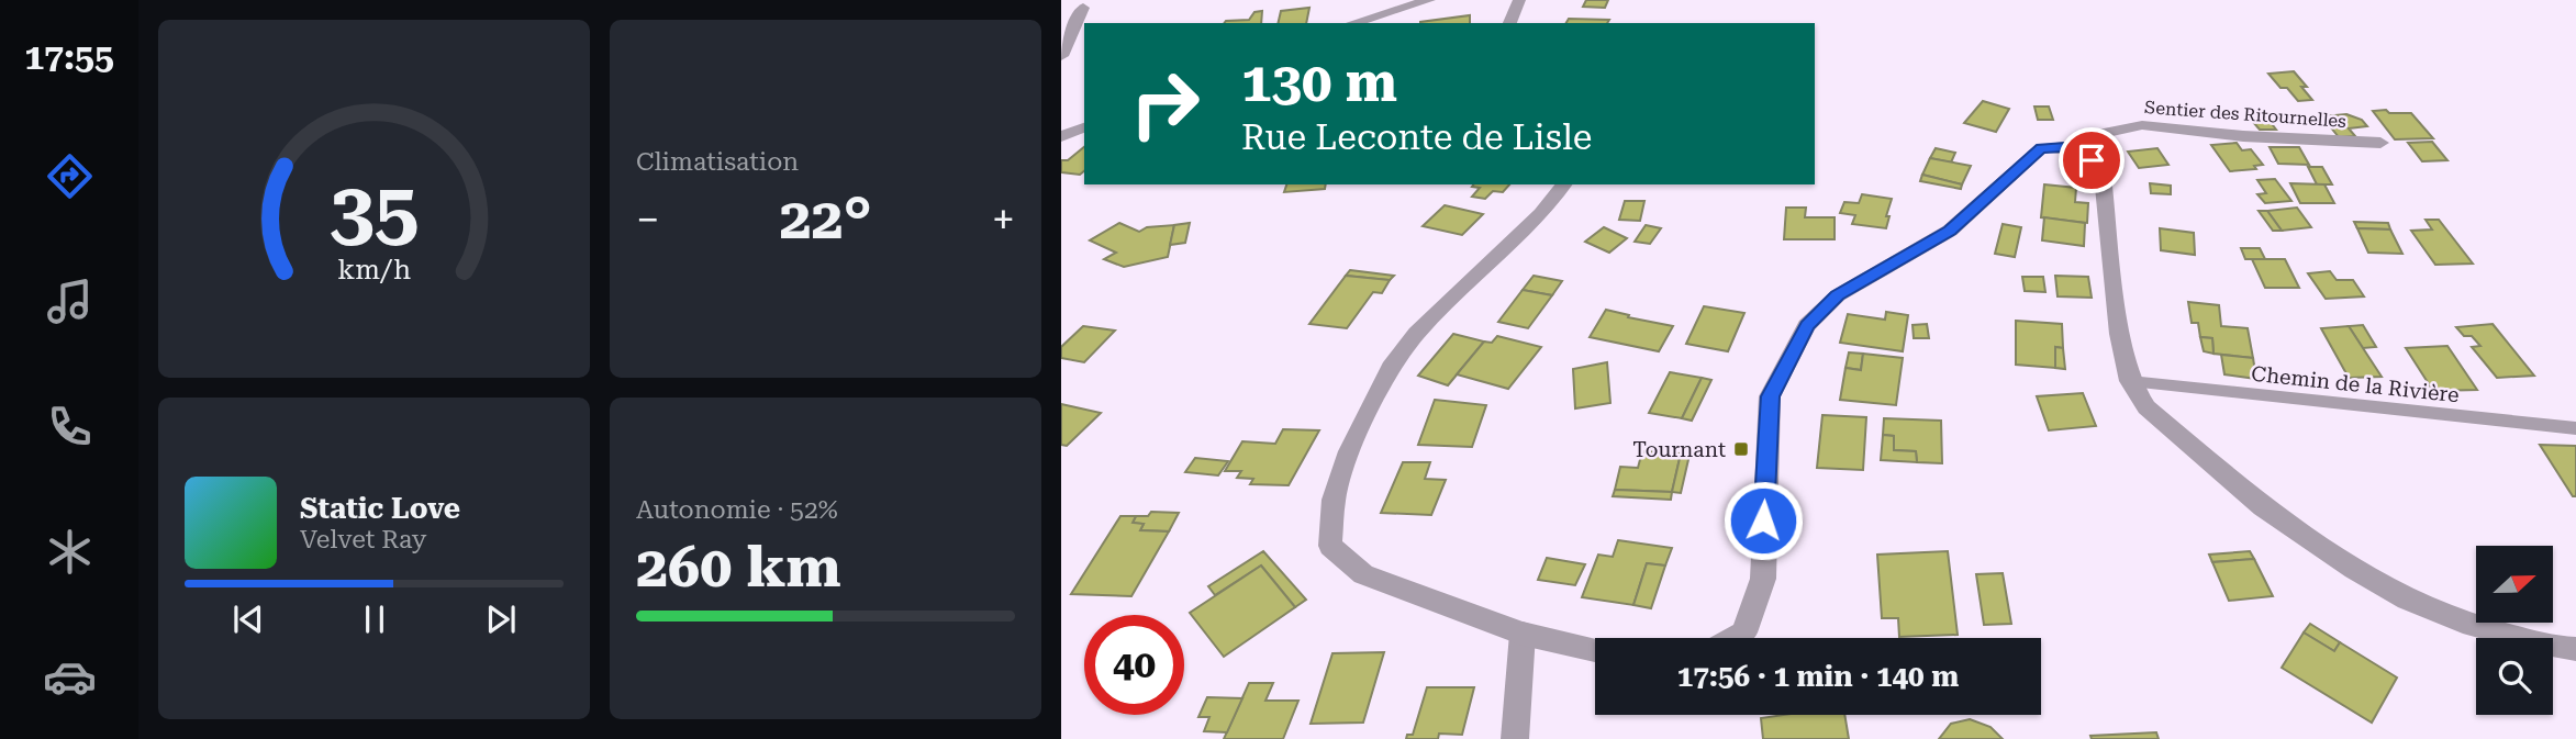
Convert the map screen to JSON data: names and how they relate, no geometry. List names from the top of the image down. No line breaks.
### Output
{"streets":{"street":["Sentier des Ritournelles"],"lane":["Chemin de la Rivière"]},"places":{"transit":["Tournant"]},"north":"right","page":{"tabs":"17:55","tile":["Climatisation",["Autonomie · 52%","260 km"]],"turn":["130 m","Rue Leconte de Lisle"],"heat":["−","22°","+"],"song":["Static Love","Velvet Ray"],"limit":"40","trip":"17:56 · 1 min · 140 m","gauge":["35","km/h"]}}
